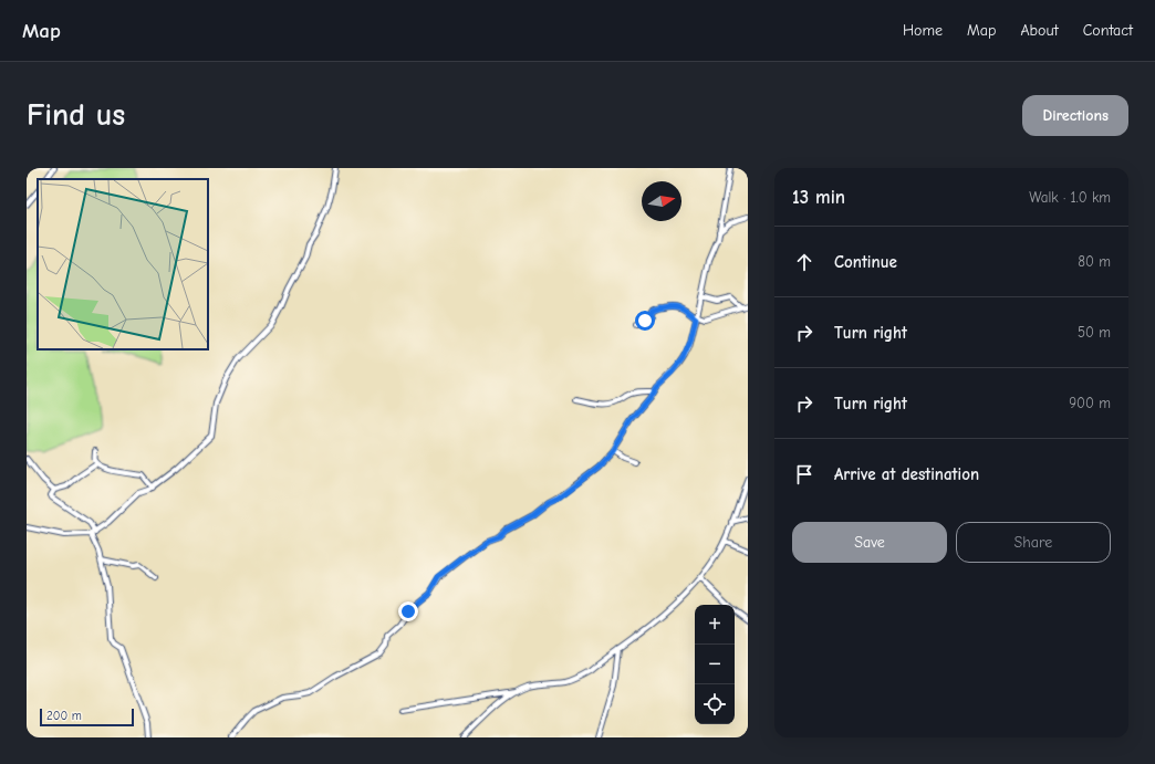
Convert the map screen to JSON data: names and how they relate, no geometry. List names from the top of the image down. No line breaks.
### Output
{"scale_bar":"200 m","north":"right","page":{"header":"Map","nav":["Home","Map","About","Contact"],"buttons":["Directions",["Save","Share"]],"title":"Find us","heading":["13 min","Walk · 1.0 km"],"list":[["Continue","80 m"],["Turn right","50 m"],["Turn right","900 m"],"Arrive at destination"],"map_buttons":["+","−"],"scale":"200 m"}}
